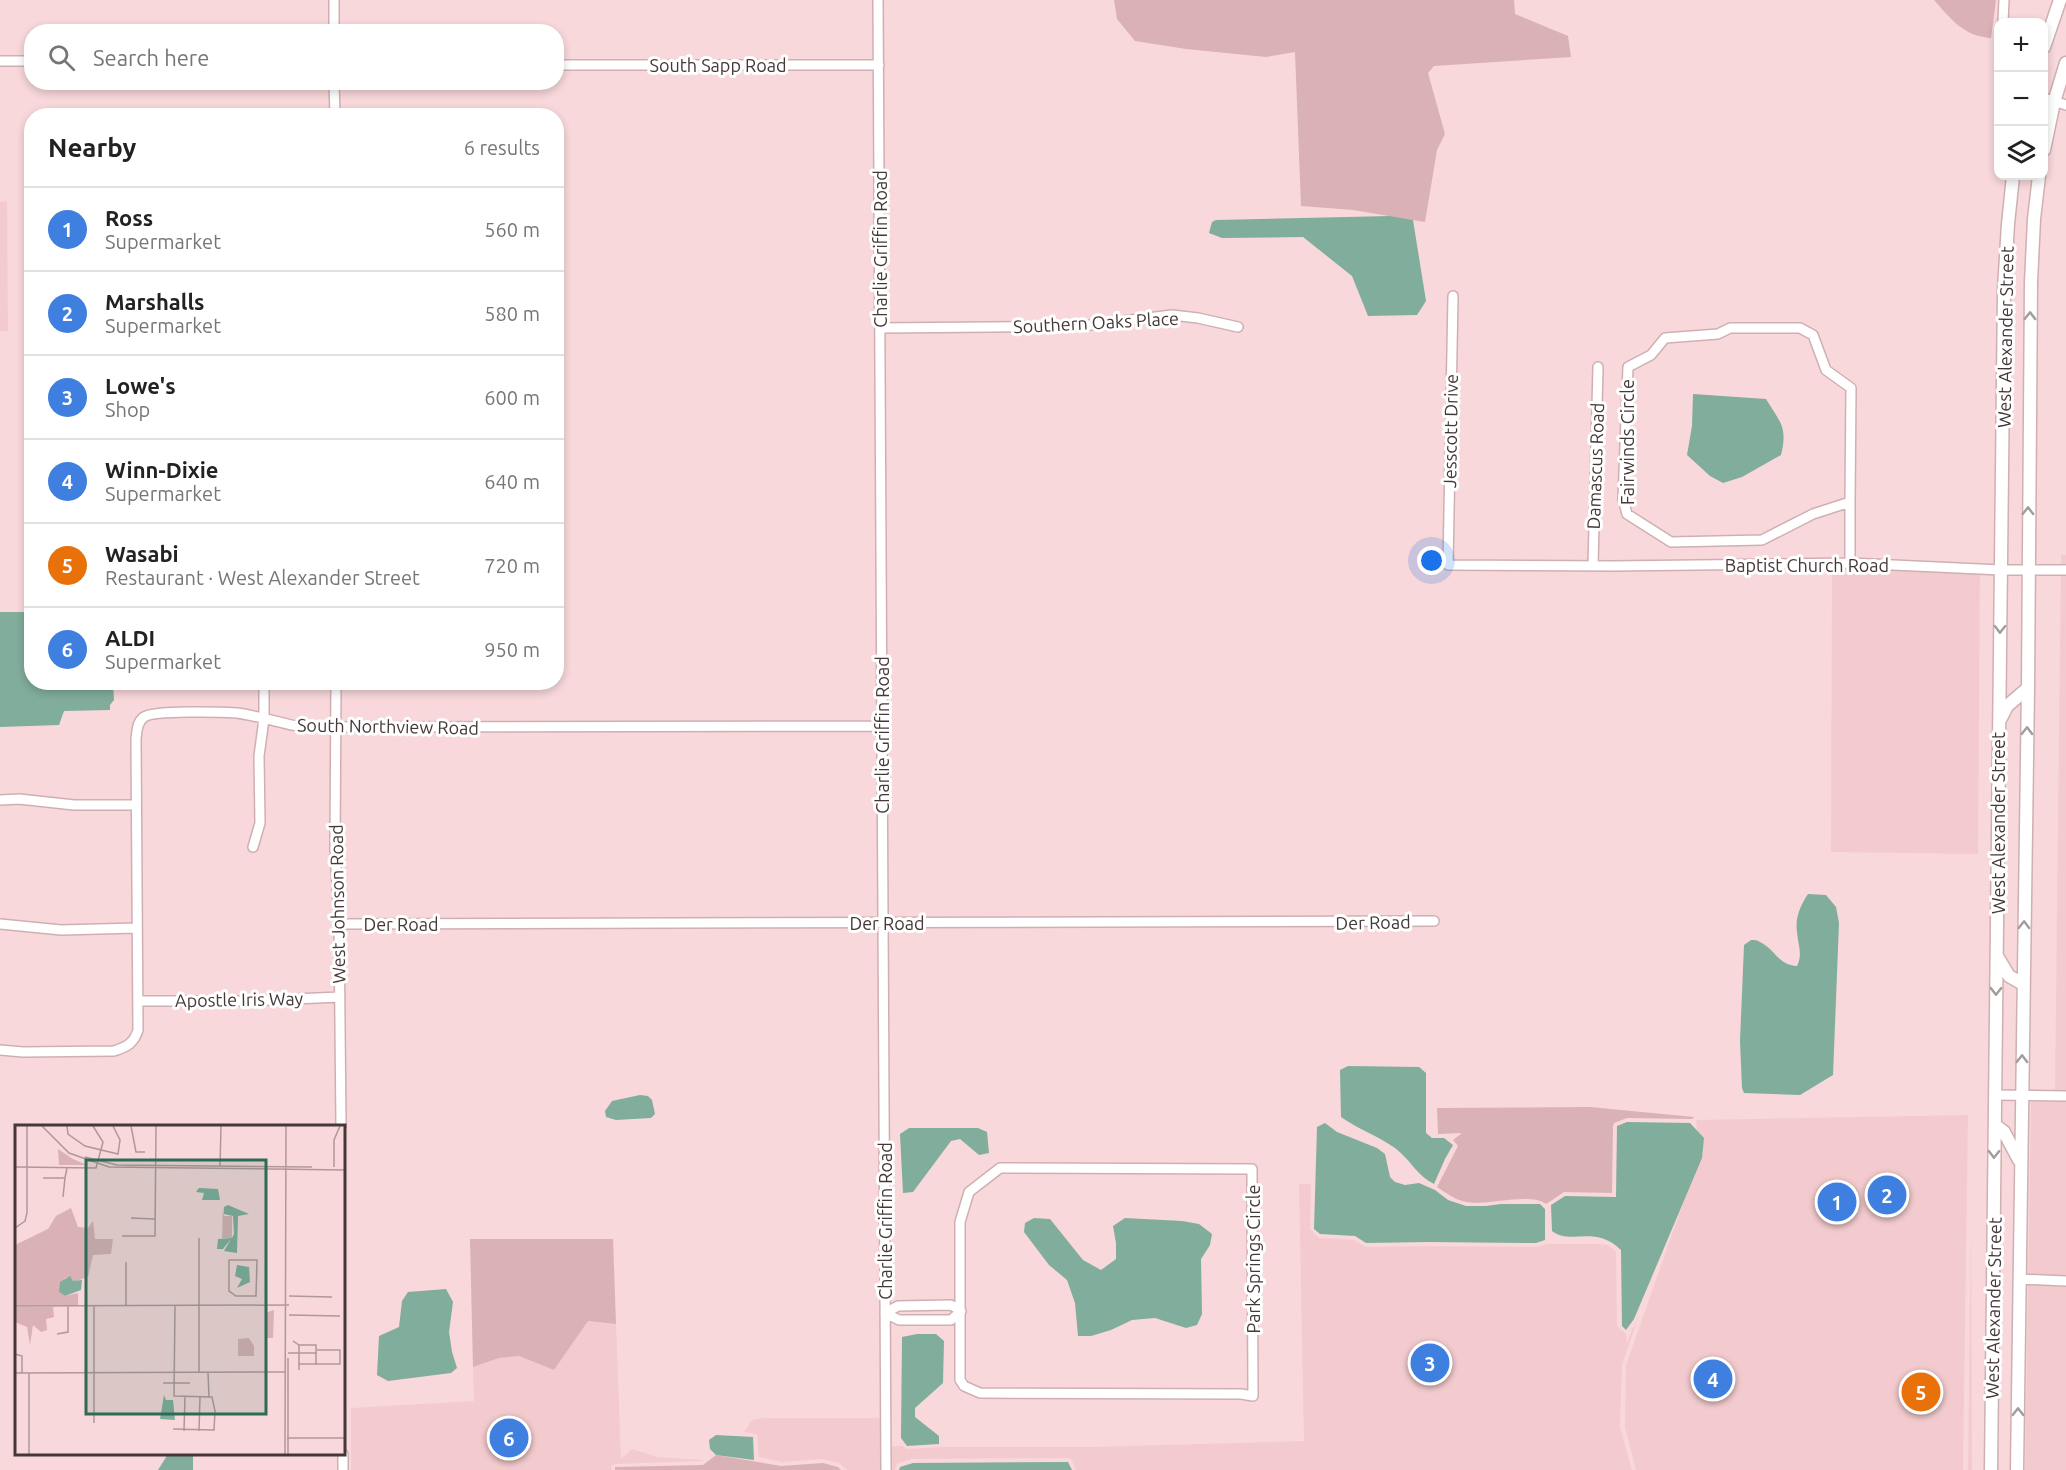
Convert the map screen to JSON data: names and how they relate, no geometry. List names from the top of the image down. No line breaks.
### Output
{"streets":{"main road":["West Alexander Street"],"street":["South Sapp Road","Charlie Griffin Road","Southern Oaks Place","Jesscott Drive","Fairwinds Circle","Damascus Road","Baptist Church Road","South Northview Road","West Johnson Road","Der Road","Apostle Iris Way","Park Springs Circle"]},"crossings":[["South Sapp Road","Charlie Griffin Road"],["Charlie Griffin Road","Southern Oaks Place"],["Charlie Griffin Road","South Northview Road"],["Charlie Griffin Road","Der Road"],["West Alexander Street","Baptist Church Road"],["Jesscott Drive","Baptist Church Road"],["Fairwinds Circle","Baptist Church Road"],["Damascus Road","Baptist Church Road"],["South Northview Road","West Johnson Road"],["South Northview Road","Apostle Iris Way"],["West Johnson Road","Der Road"],["West Johnson Road","Apostle Iris Way"]],"page":{"map_buttons":["+","−"],"search":"Search here","heading":["Nearby","6 results"],"list":[{"mark":"1","name":"Ross","note":"Supermarket","value":"560 m"},{"mark":"2","name":"Marshalls","note":"Supermarket","value":"580 m"},{"mark":"3","name":"Lowe's","note":"Shop","value":"600 m"},{"mark":"4","name":"Winn-Dixie","note":"Supermarket","value":"640 m"},{"mark":"5","name":"Wasabi","note":"Restaurant · West Alexander Street","value":"720 m"},{"mark":"6","name":"ALDI","note":"Supermarket","value":"950 m"}],"pins":["2","1","3","4","5","6"]}}
